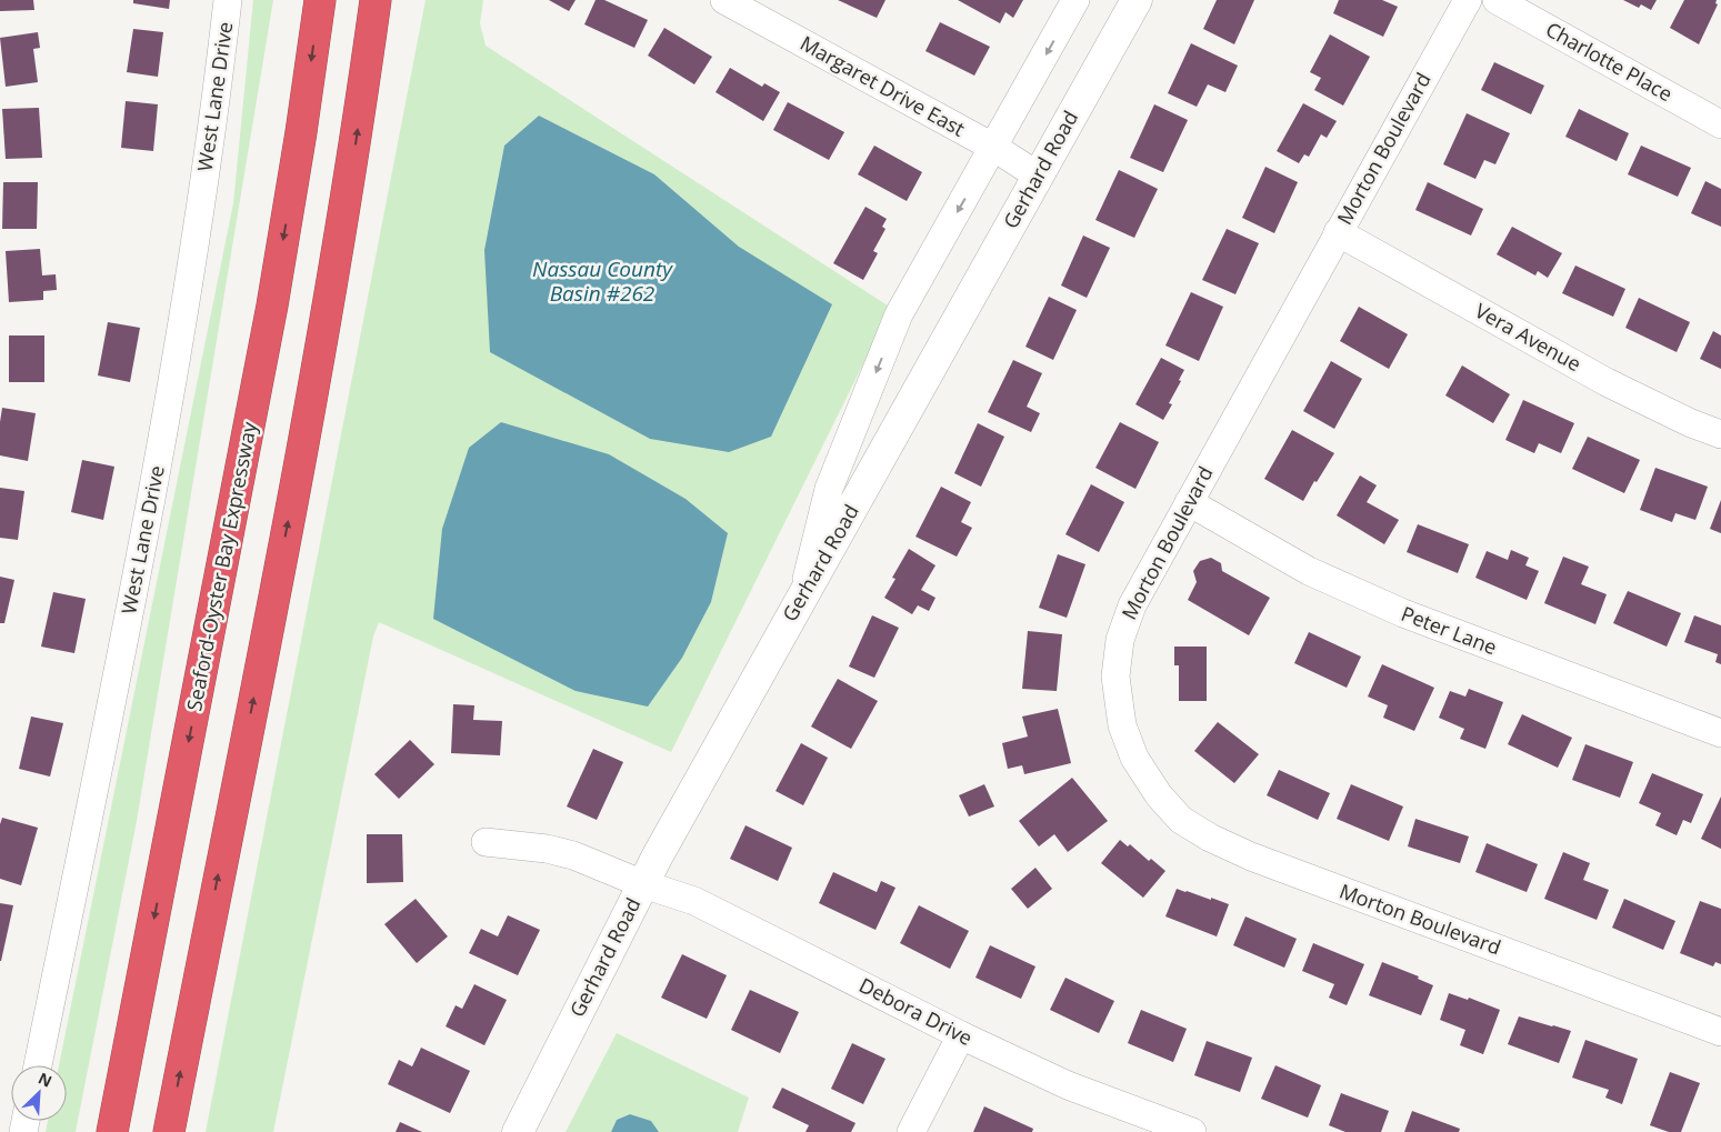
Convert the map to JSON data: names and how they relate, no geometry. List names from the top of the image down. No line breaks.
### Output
{"streets":{"highway":["Seaford-Oyster Bay Expressway"],"street":["Charlotte Place","Margaret Drive East","West Lane Drive","Morton Boulevard","Gerhard Road","Vera Avenue","Peter Lane","Debora Drive"]},"crossings":[["Margaret Drive East","Gerhard Road"],["Morton Boulevard","Vera Avenue"],["Morton Boulevard","Peter Lane"],["Gerhard Road","Debora Drive"]],"water":["Nassau County Basin #262"],"north":"top right"}
